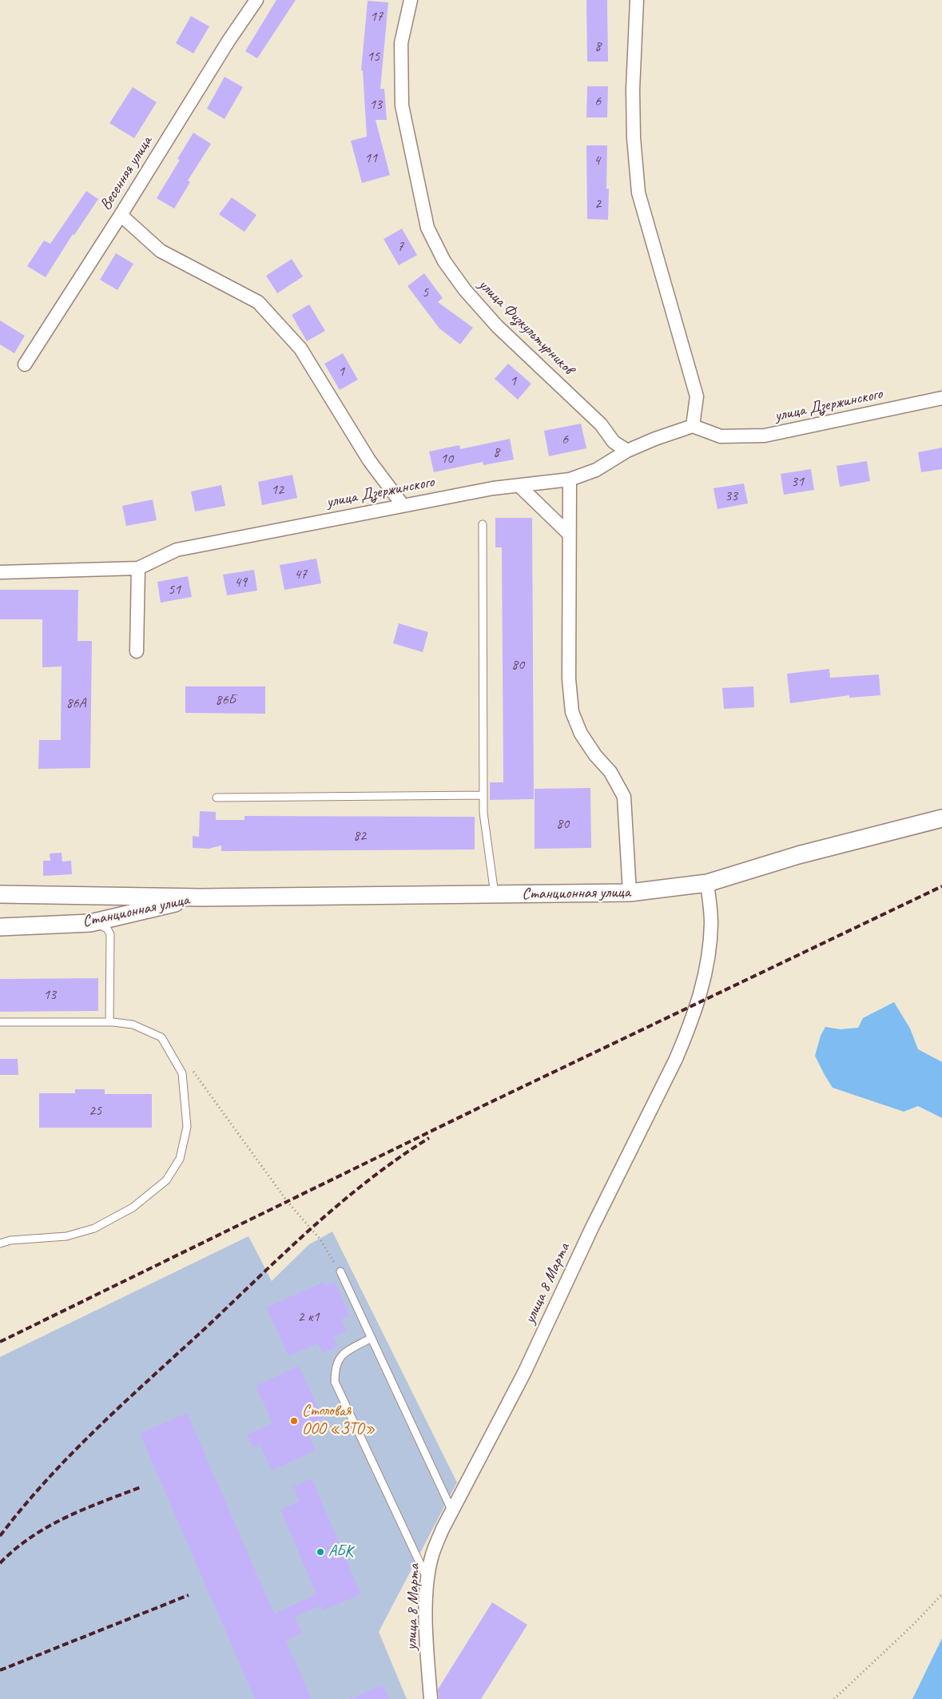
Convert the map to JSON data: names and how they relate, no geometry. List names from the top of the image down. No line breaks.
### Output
{"streets":{"street":["Весенняя улица","улица Физкультурников","улица Дзержинского","Станционная улица","улица 8 Марта"]},"crossings":[["улица Физкультурников","улица Дзержинского"],["Станционная улица","улица 8 Марта"]],"places":["Столовая ООО «ЗТО»","АБК"],"house_numbers":["17","8","15","6","13","11","4","2","7","5","1","1","6","8","10","31","12","33","47","49","51","80","86Б","86А","80","82","13","25","2 к1"]}
